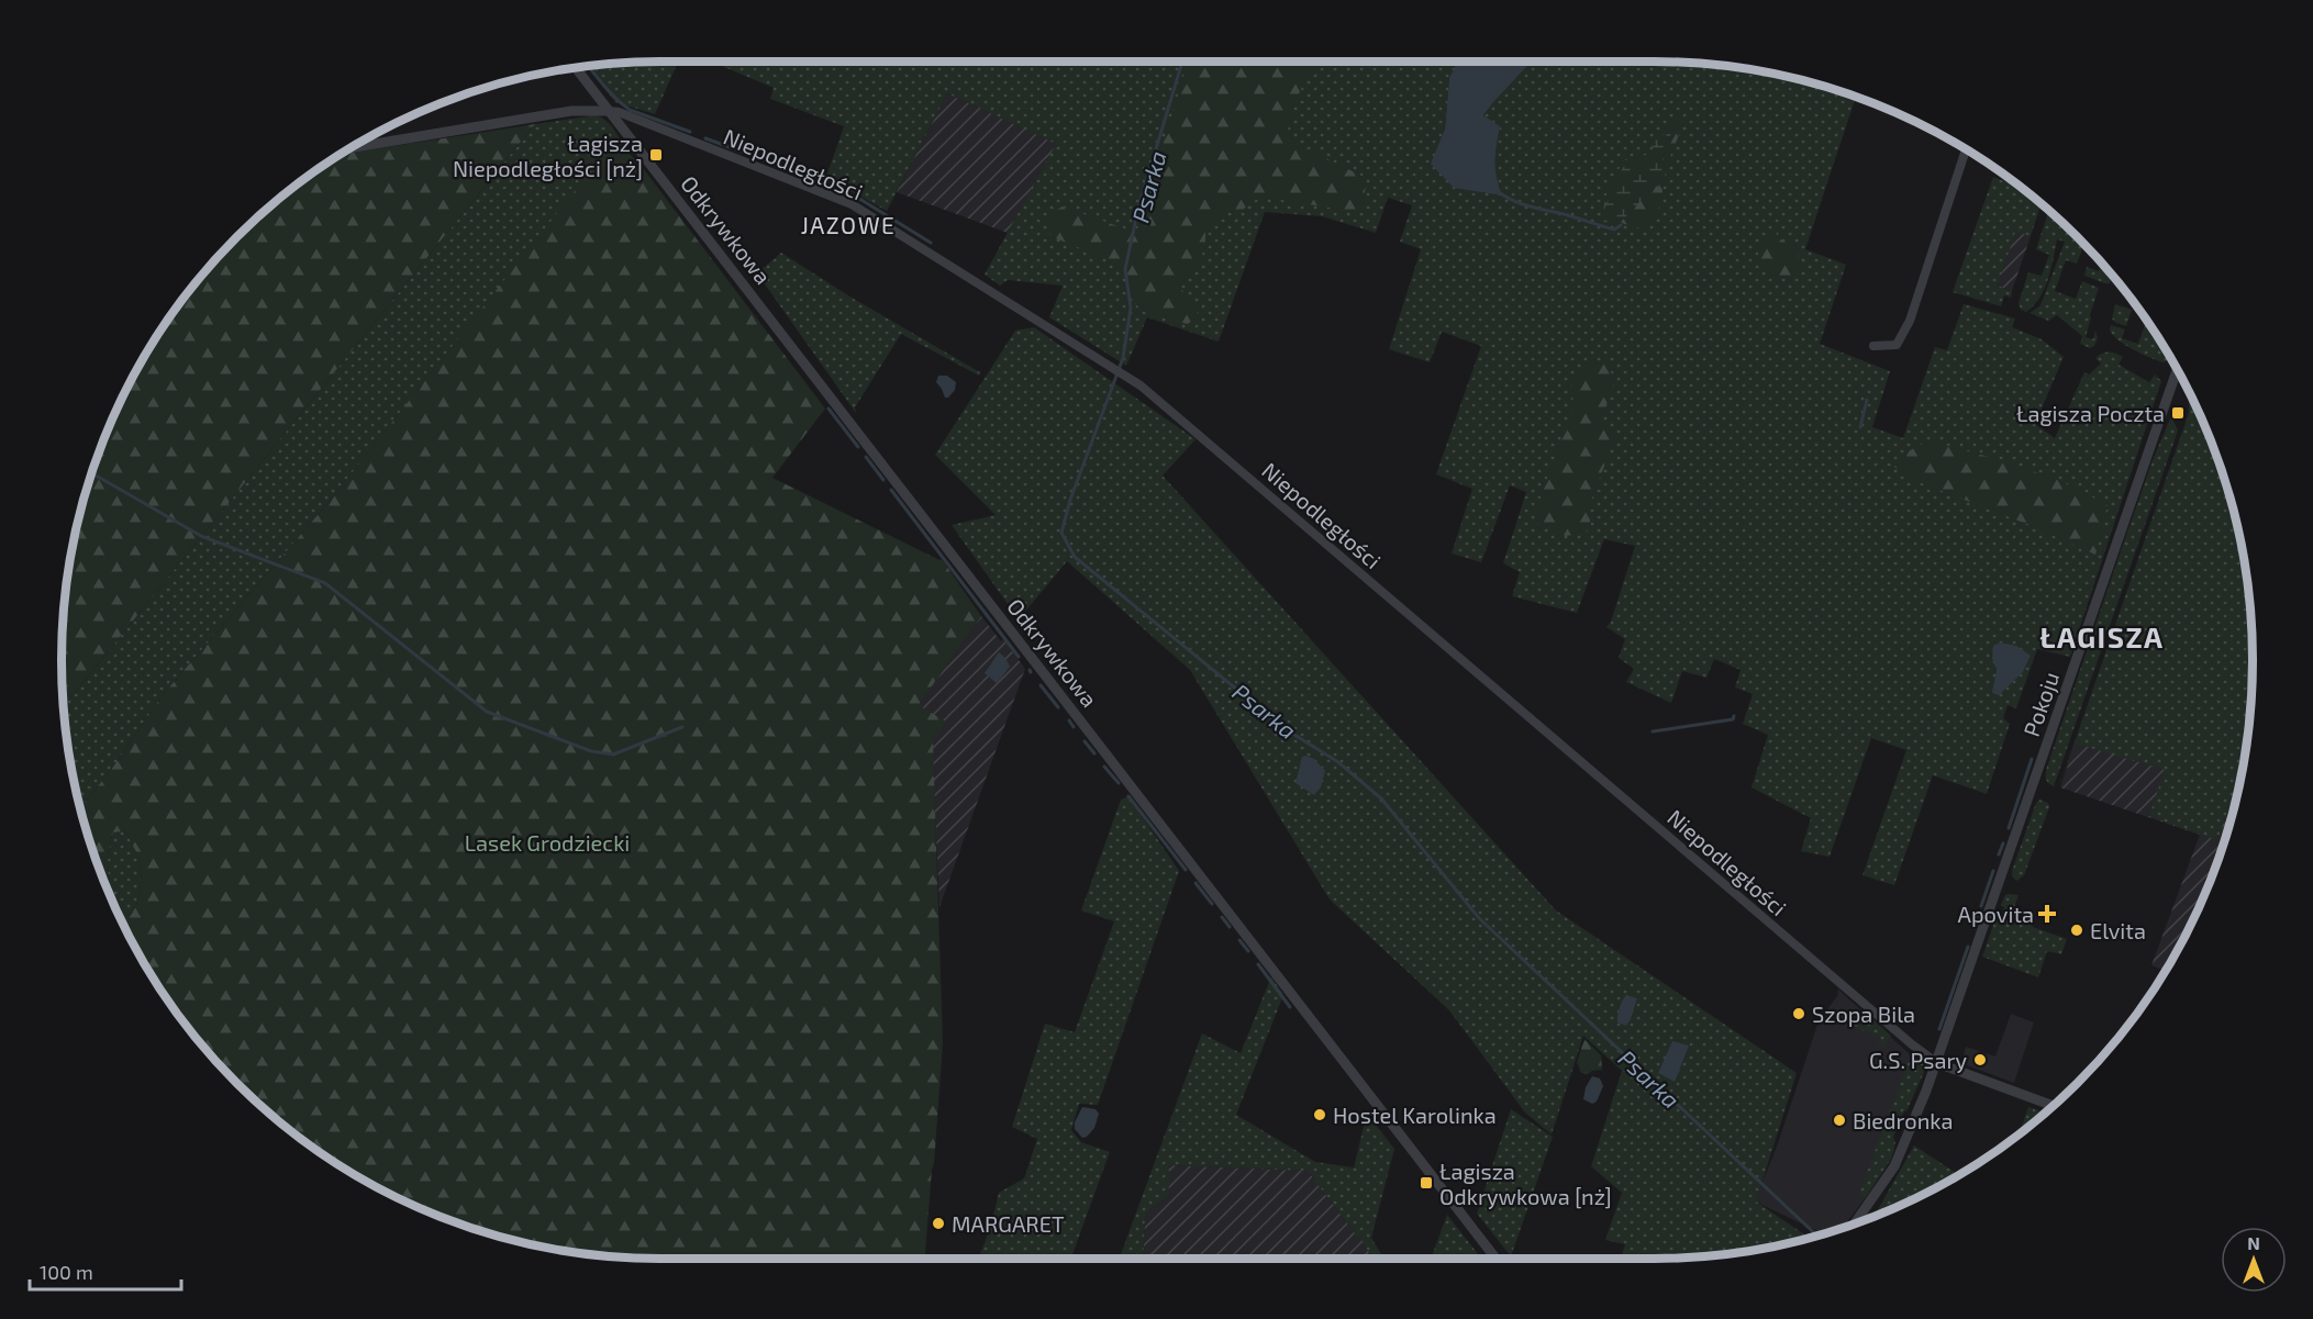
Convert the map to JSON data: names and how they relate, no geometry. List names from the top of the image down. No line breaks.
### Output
{"streets":{"street":["Niepodległości","Odkrywkowa","Pokoju"]},"crossings":[["Niepodległości","Odkrywkowa"],["Niepodległości","Pokoju"]],"districts":["JAZOWE","ŁAGISZA"],"water":["Psarka"],"parks":["Lasek Grodziecki"],"places":{"transit":["Łagisza Niepodległości [nż]","Łagisza Poczta","Łagisza Odkrywkowa [nż]"],"health":["Apovita"],"other":["Elvita","Szopa Bila","G.S. Psary","Hostel Karolinka","Biedronka","MARGARET"]},"scale_bar":"100 m","north":"top"}
